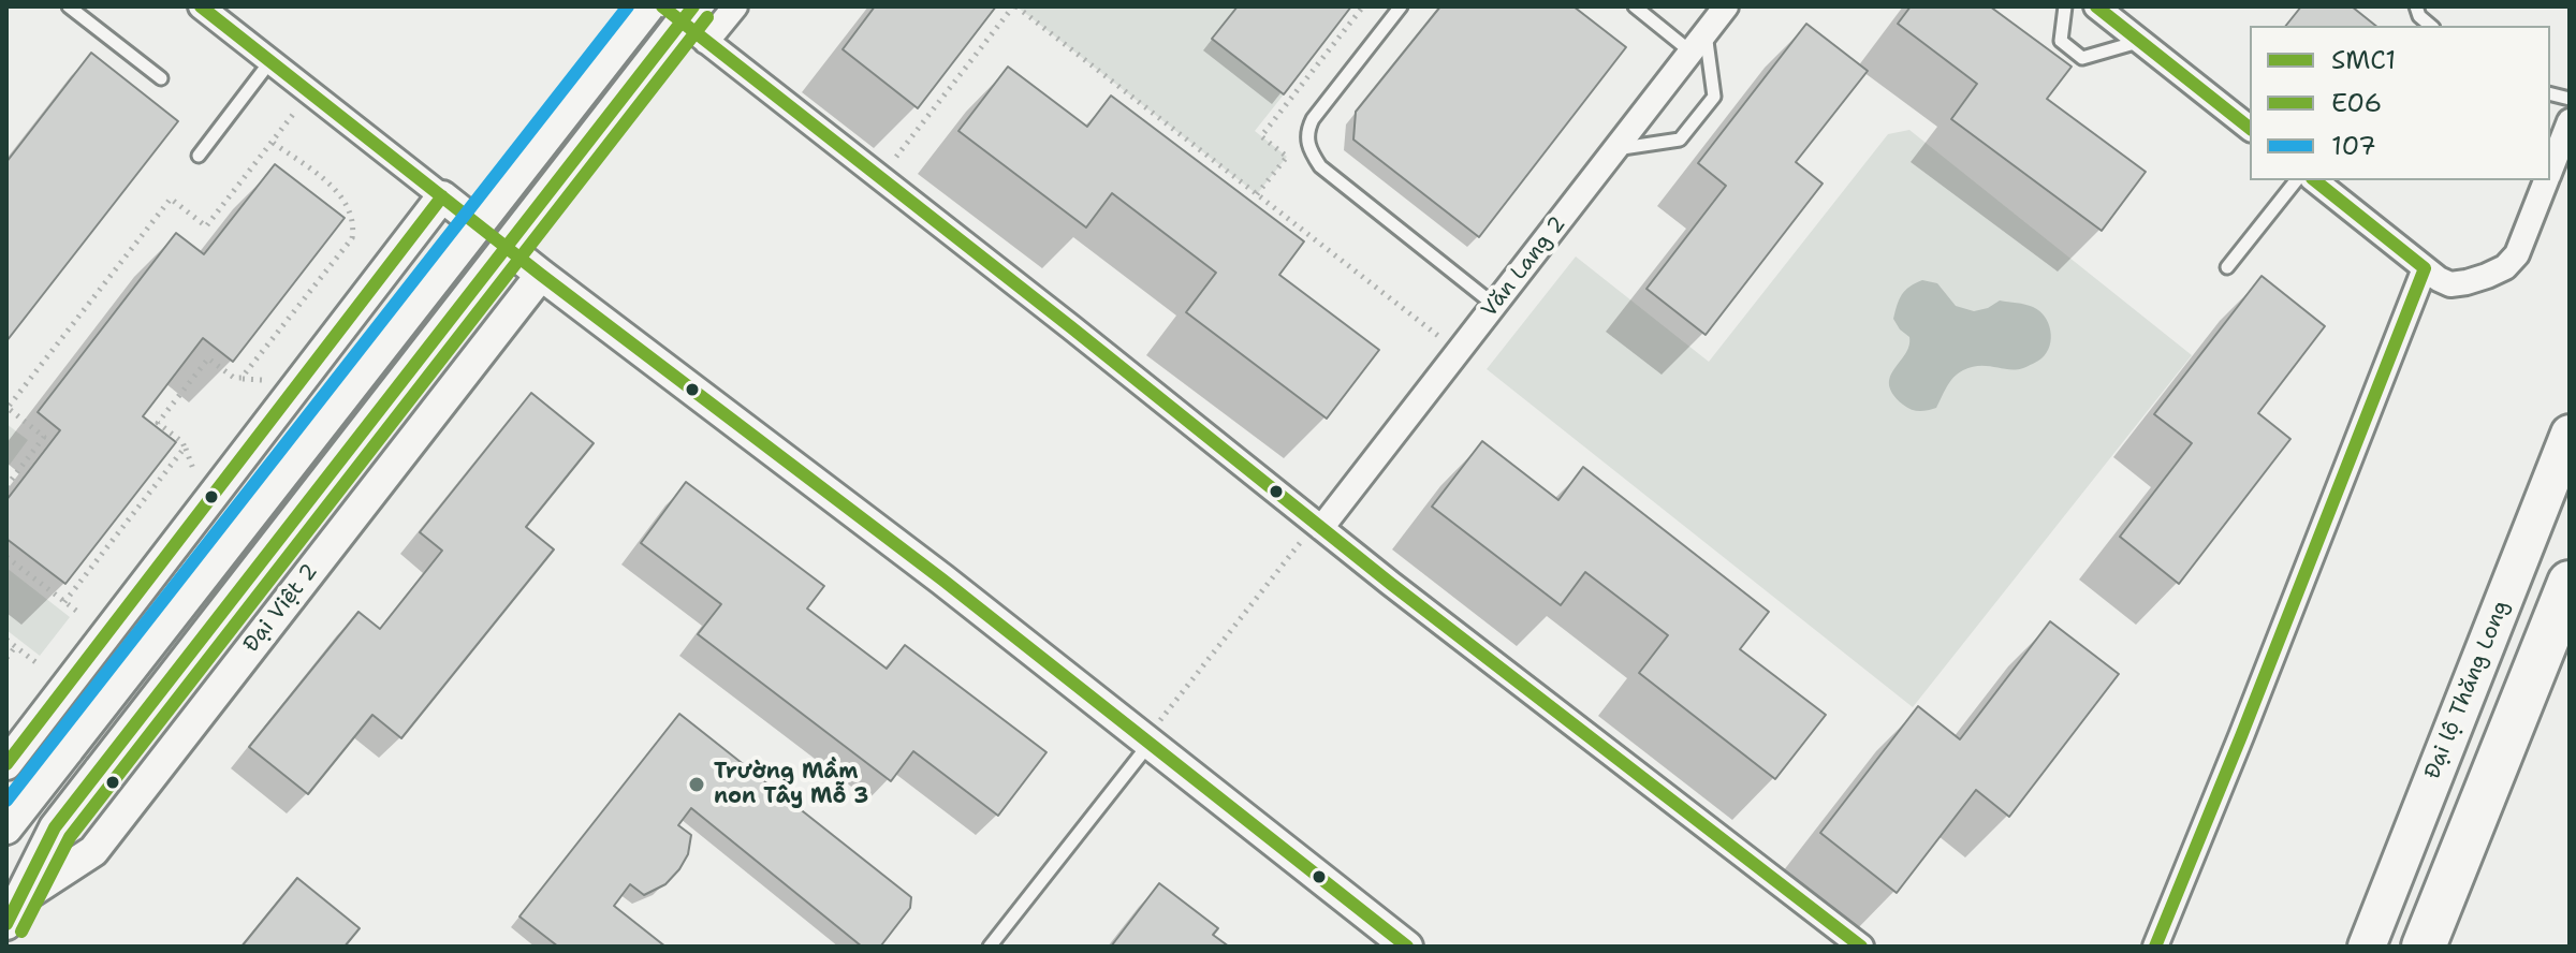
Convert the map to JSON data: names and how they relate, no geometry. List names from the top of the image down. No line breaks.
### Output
{"streets":{"main road":["Đại lộ Thăng Long"],"street":["Văn Lang 2","Đại Việt 2"]},"places":["Trường Mầm non Tây Mỗ 3"],"lines":["transit line SMC1","transit line 107","transit line E06"],"legend":["SMC1","E06","107"]}
